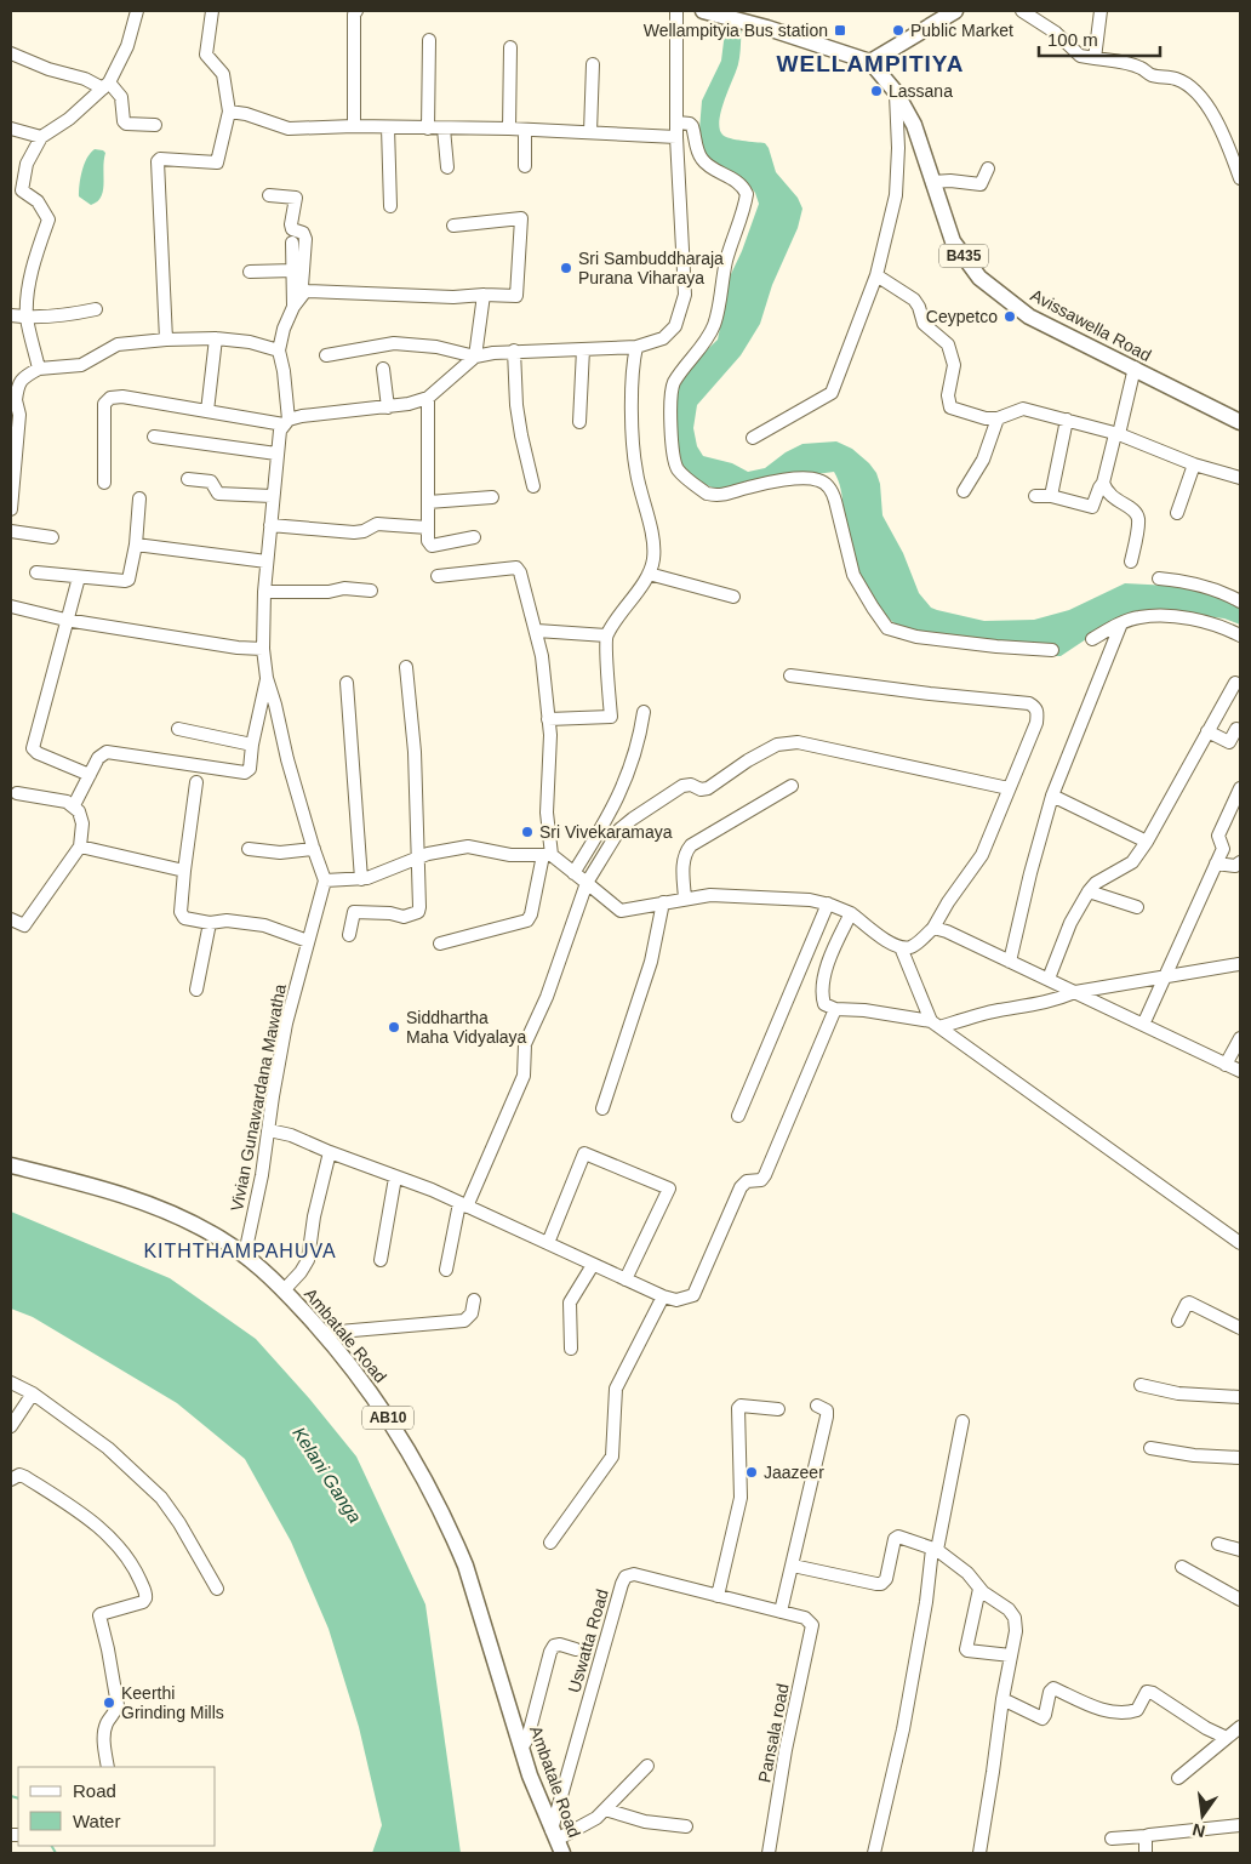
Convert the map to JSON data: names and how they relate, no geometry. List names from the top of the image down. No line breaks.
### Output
{"streets":{"main road":["B435","Avissawella Road","Ambatale Road","AB10"],"street":["Vivian Gunawardana Mawatha","Uswatta Road","Pansala road"]},"crossings":[["Vivian Gunawardana Mawatha","Ambatale Road"],["Ambatale Road","Uswatta Road"],["Uswatta Road","Pansala road"]],"districts":["WELLAMPITIYA","KITHTHAMPAHUVA"],"water":["Kelani Ganga"],"places":{"transit":["Wellampityia Bus station"],"other":["Public Market","Lassana","Sri Sambuddharaja Purana Viharaya","Ceypetco","Sri Vivekaramaya","Siddhartha Maha Vidyalaya","Jaazeer","Keerthi Grinding Mills"]},"legend":["Road","Water"],"scale_bar":"100 m","north":"bottom"}
